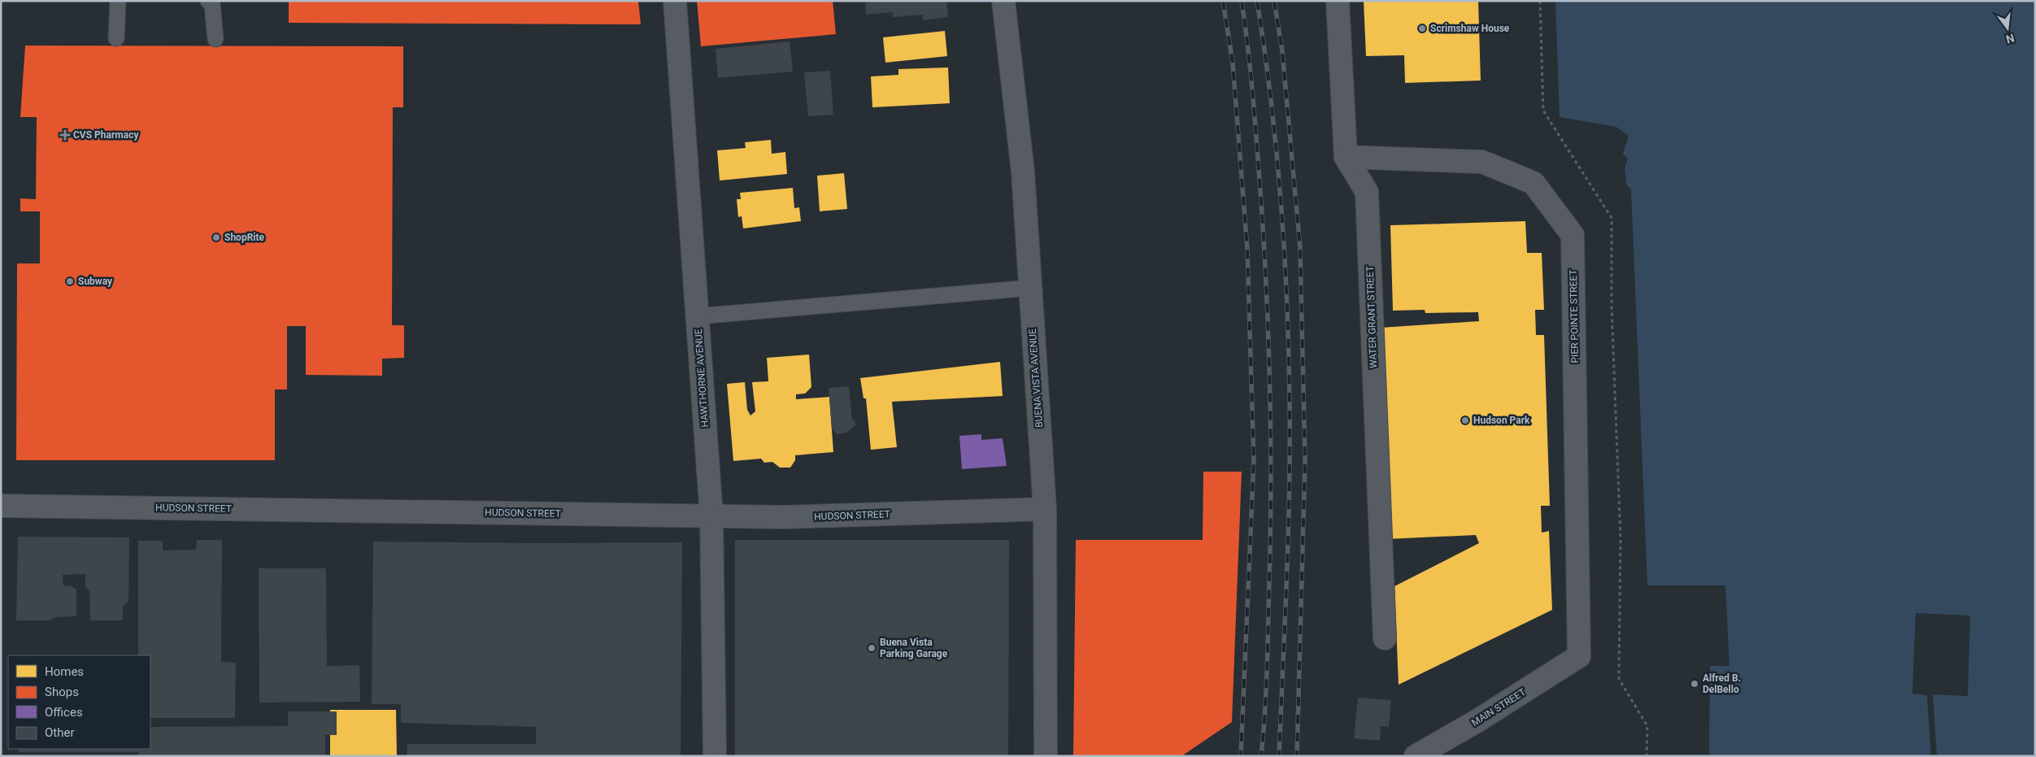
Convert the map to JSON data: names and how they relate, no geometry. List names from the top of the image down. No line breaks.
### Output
{"streets":{"street":["PIER POINTE STREET","WATER GRANT STREET","HAWTHORNE AVENUE","BUENA VISTA AVENUE","HUDSON STREET","MAIN STREET"]},"crossings":[["PIER POINTE STREET","WATER GRANT STREET"],["PIER POINTE STREET","MAIN STREET"],["HAWTHORNE AVENUE","HUDSON STREET"],["BUENA VISTA AVENUE","HUDSON STREET"]],"places":{"other":["Scrimshaw House","ShopRite","Subway","Hudson Park","Buena Vista Parking Garage","Alfred B. DelBello"],"health":["CVS Pharmacy"]},"legend":["Homes","Shops","Offices","Other"],"north":"bottom"}
